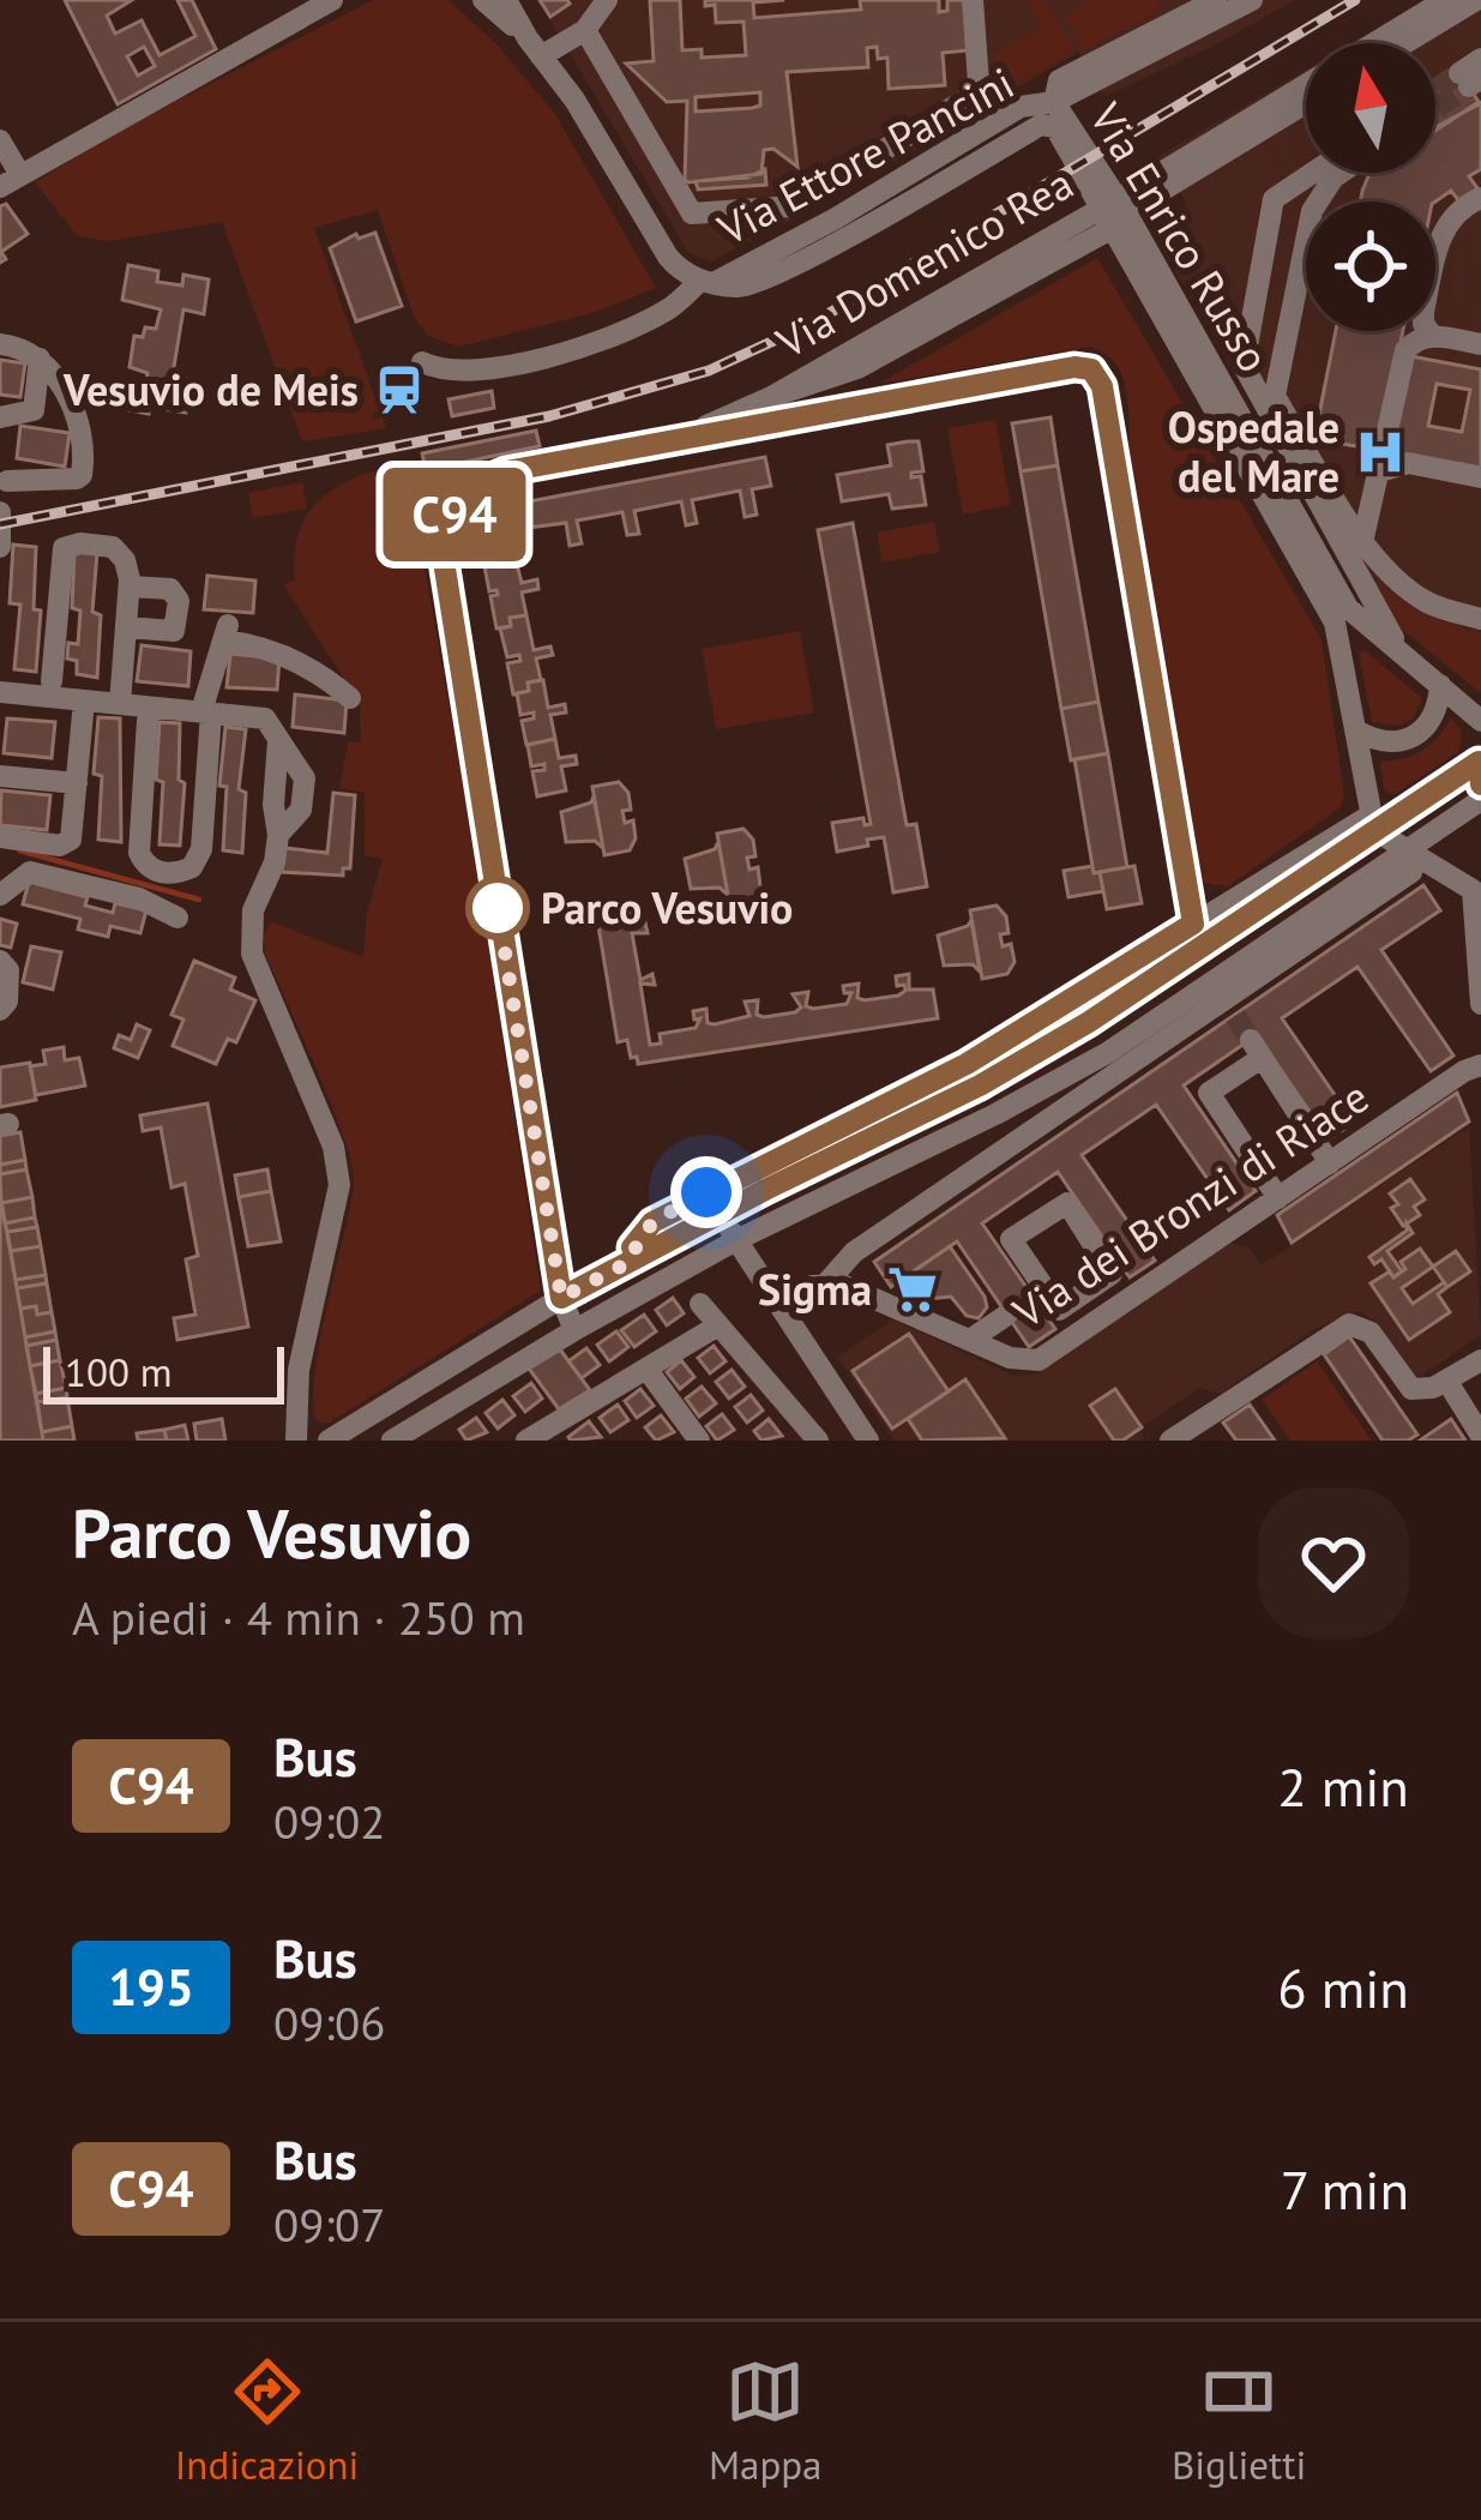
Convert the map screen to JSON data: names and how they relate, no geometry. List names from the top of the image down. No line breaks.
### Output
{"streets":{"street":["Via Ettore Pancini","Via Enrico Russo","Via Domenico Rea","Via dei Bronzi di Riace"]},"crossings":[["Via Ettore Pancini","Via Enrico Russo"],["Via Enrico Russo","Via Domenico Rea"]],"places":{"station":["Vesuvio de Meis"],"hospital":["Ospedale del Mare"],"other":["Parco Vesuvio"],"supermarket":["Sigma"]},"lines":["bus line C94"],"scale_bar":"100 m","north":"top","page":{"on_map":"C94","scale":"100 m","heading":["Parco Vesuvio","A piedi · 4 min · 250 m"],"list":[{"mark":"C94","name":"Bus","note":"09:02","value":"2 min"},{"mark":"195","name":"Bus","note":"09:06","value":"6 min"},{"mark":"C94","name":"Bus","note":"09:07","value":"7 min"}],"tabs":["Indicazioni","Mappa","Biglietti"]}}
